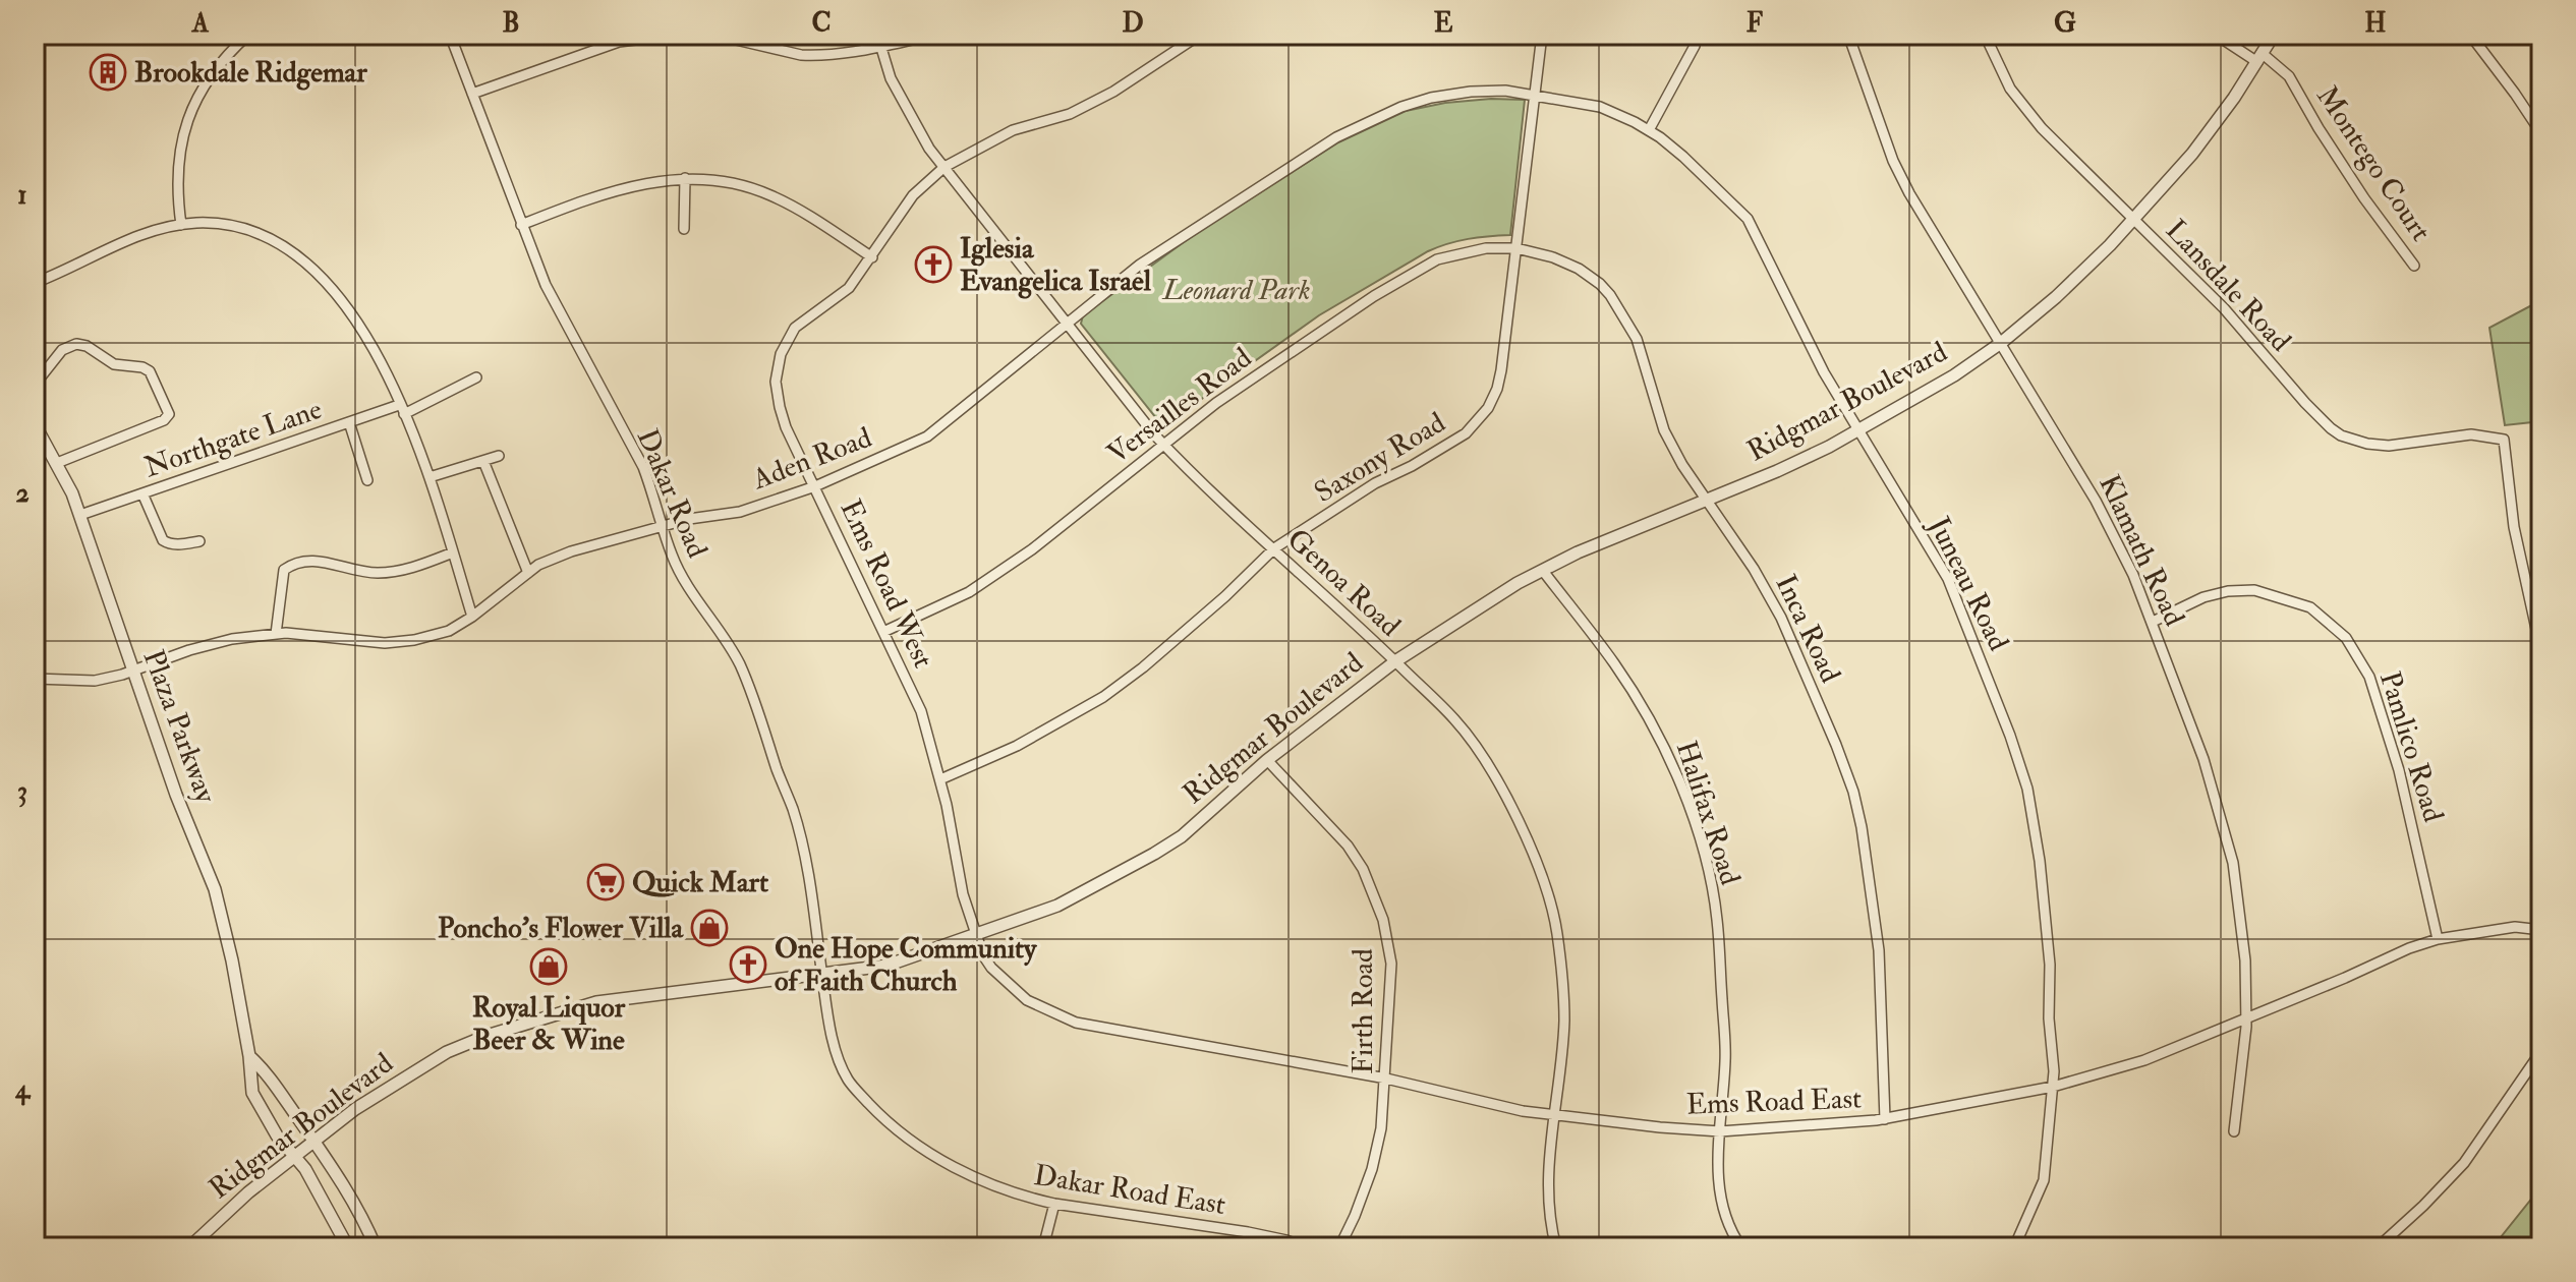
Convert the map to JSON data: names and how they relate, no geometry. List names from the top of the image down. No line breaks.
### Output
{"streets":{"street":["Montego Court","Lansdale Road","Ridgmar Boulevard","Versailles Road","Northgate Lane","Saxony Road","Aden Road","Dakar Road","Klamath Road","Genoa Road","Ems Road West","Juneau Road","Inca Road","Plaza Parkway","Pamlico Road","Halifax Road","Firth Road","Ems Road East","Dakar Road East"]},"crossings":[["Montego Court","Ridgmar Boulevard"],["Lansdale Road","Ridgmar Boulevard"],["Ridgmar Boulevard","Dakar Road"],["Ridgmar Boulevard","Klamath Road"],["Ridgmar Boulevard","Genoa Road"],["Ridgmar Boulevard","Ems Road West"],["Ridgmar Boulevard","Juneau Road"],["Ridgmar Boulevard","Inca Road"],["Ridgmar Boulevard","Plaza Parkway"],["Ridgmar Boulevard","Halifax Road"],["Ridgmar Boulevard","Firth Road"],["Ridgmar Boulevard","Ems Road East"],["Ridgmar Boulevard","Dakar Road East"],["Versailles Road","Saxony Road"],["Versailles Road","Genoa Road"],["Versailles Road","Ems Road West"],["Versailles Road","Inca Road"],["Northgate Lane","Plaza Parkway"],["Saxony Road","Aden Road"],["Saxony Road","Genoa Road"],["Saxony Road","Ems Road West"],["Saxony Road","Juneau Road"],["Saxony Road","Inca Road"],["Aden Road","Dakar Road"],["Aden Road","Genoa Road"],["Aden Road","Ems Road West"],["Aden Road","Juneau Road"],["Aden Road","Plaza Parkway"],["Dakar Road","Dakar Road East"],["Klamath Road","Pamlico Road"],["Klamath Road","Ems Road East"],["Genoa Road","Ems Road West"],["Genoa Road","Ems Road East"],["Ems Road West","Ems Road East"],["Juneau Road","Ems Road East"],["Inca Road","Ems Road East"],["Pamlico Road","Ems Road East"],["Halifax Road","Ems Road East"],["Firth Road","Ems Road East"]],"parks":["Leonard Park"],"places":{"building":["Brookdale Ridgemar"],"church":["Iglesia Evangelica Israel","One Hope Community of Faith Church"],"supermarket":["Quick Mart"],"shop":["Poncho's Flower Villa","Royal Liquor Beer & Wine"]},"grid":{"columns":["A","B","C","D","E","F","G","H"],"rows":["1","2","3","4"]}}
